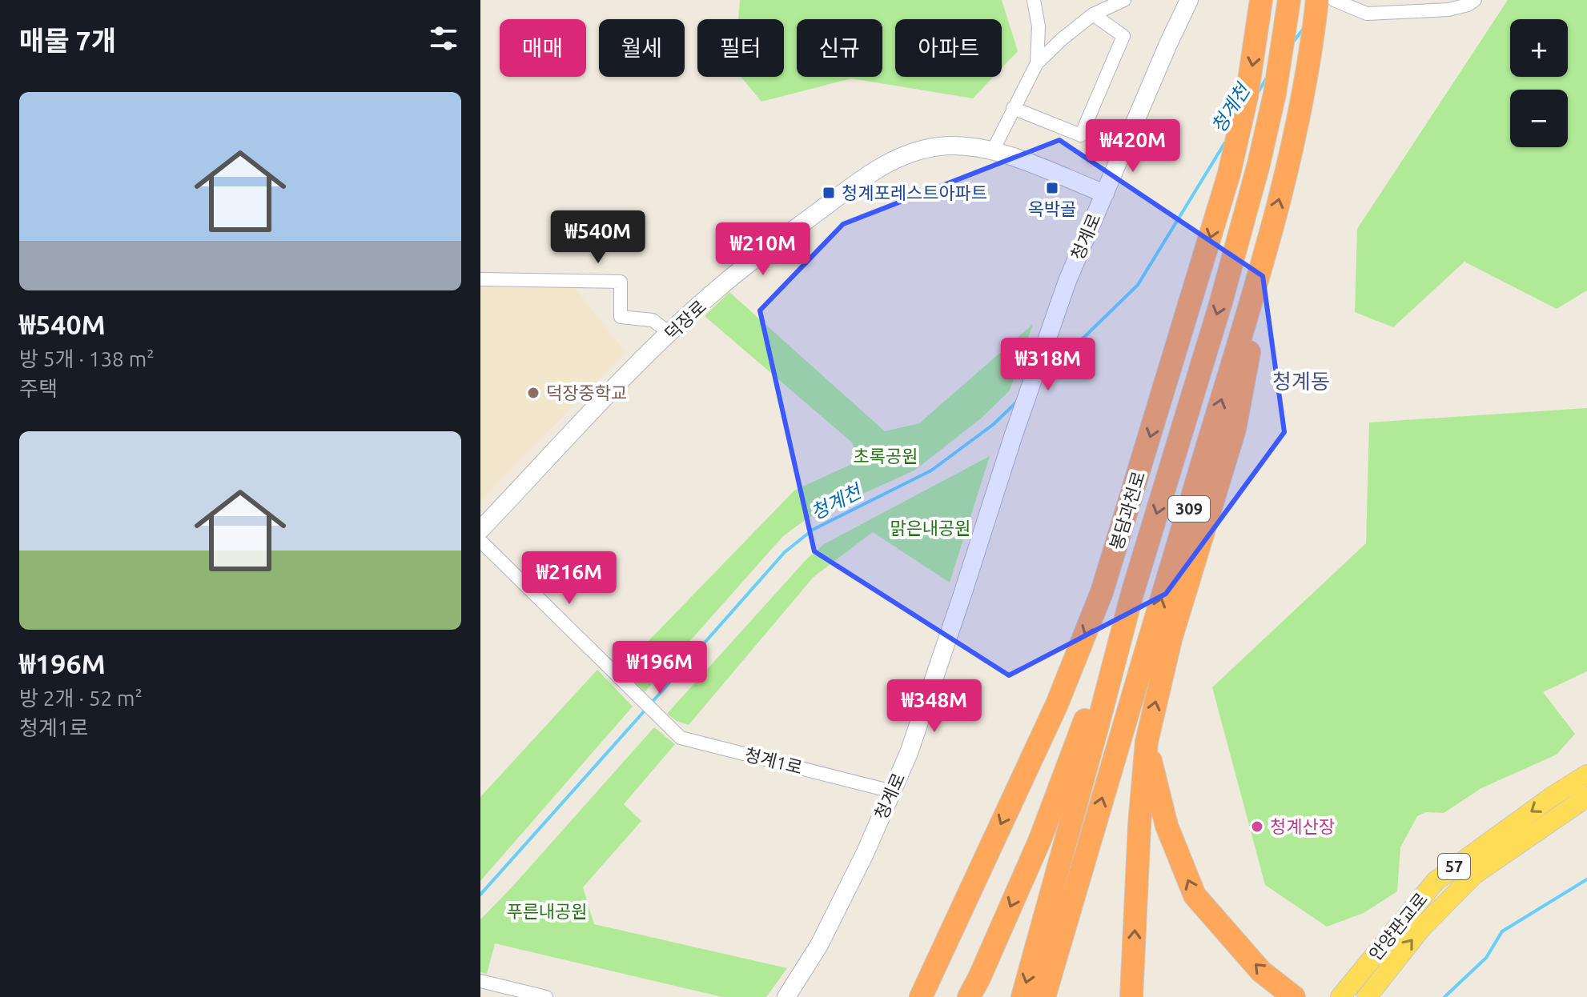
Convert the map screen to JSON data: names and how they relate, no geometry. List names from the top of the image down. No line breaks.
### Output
{"streets":{"highway":["309","봉담과천로"],"main road":["57","안양판교로"],"street":["청계로","덕장로","청계1로"]},"crossings":[["청계로","덕장로"],["청계로","청계1로"]],"districts":["청계동"],"water":["청계천"],"parks":["초록공원","맑은내공원","푸른내공원"],"places":{"transit":["옥박골","청계포레스트아파트"],"other":["덕장중학교","청계산장"]},"page":{"heading":"매물 7개","map_buttons":["+","−"],"chip":["매매","월세","필터","신규","아파트"],"list":[{"name":"₩540M","note":"방 5개 · 138 m² · 주택"},{"name":"₩196M","note":"방 2개 · 52 m² · 청계1로"}],"price":["₩420M","₩540M","₩210M","₩318M","₩216M","₩196M","₩348M"]}}
